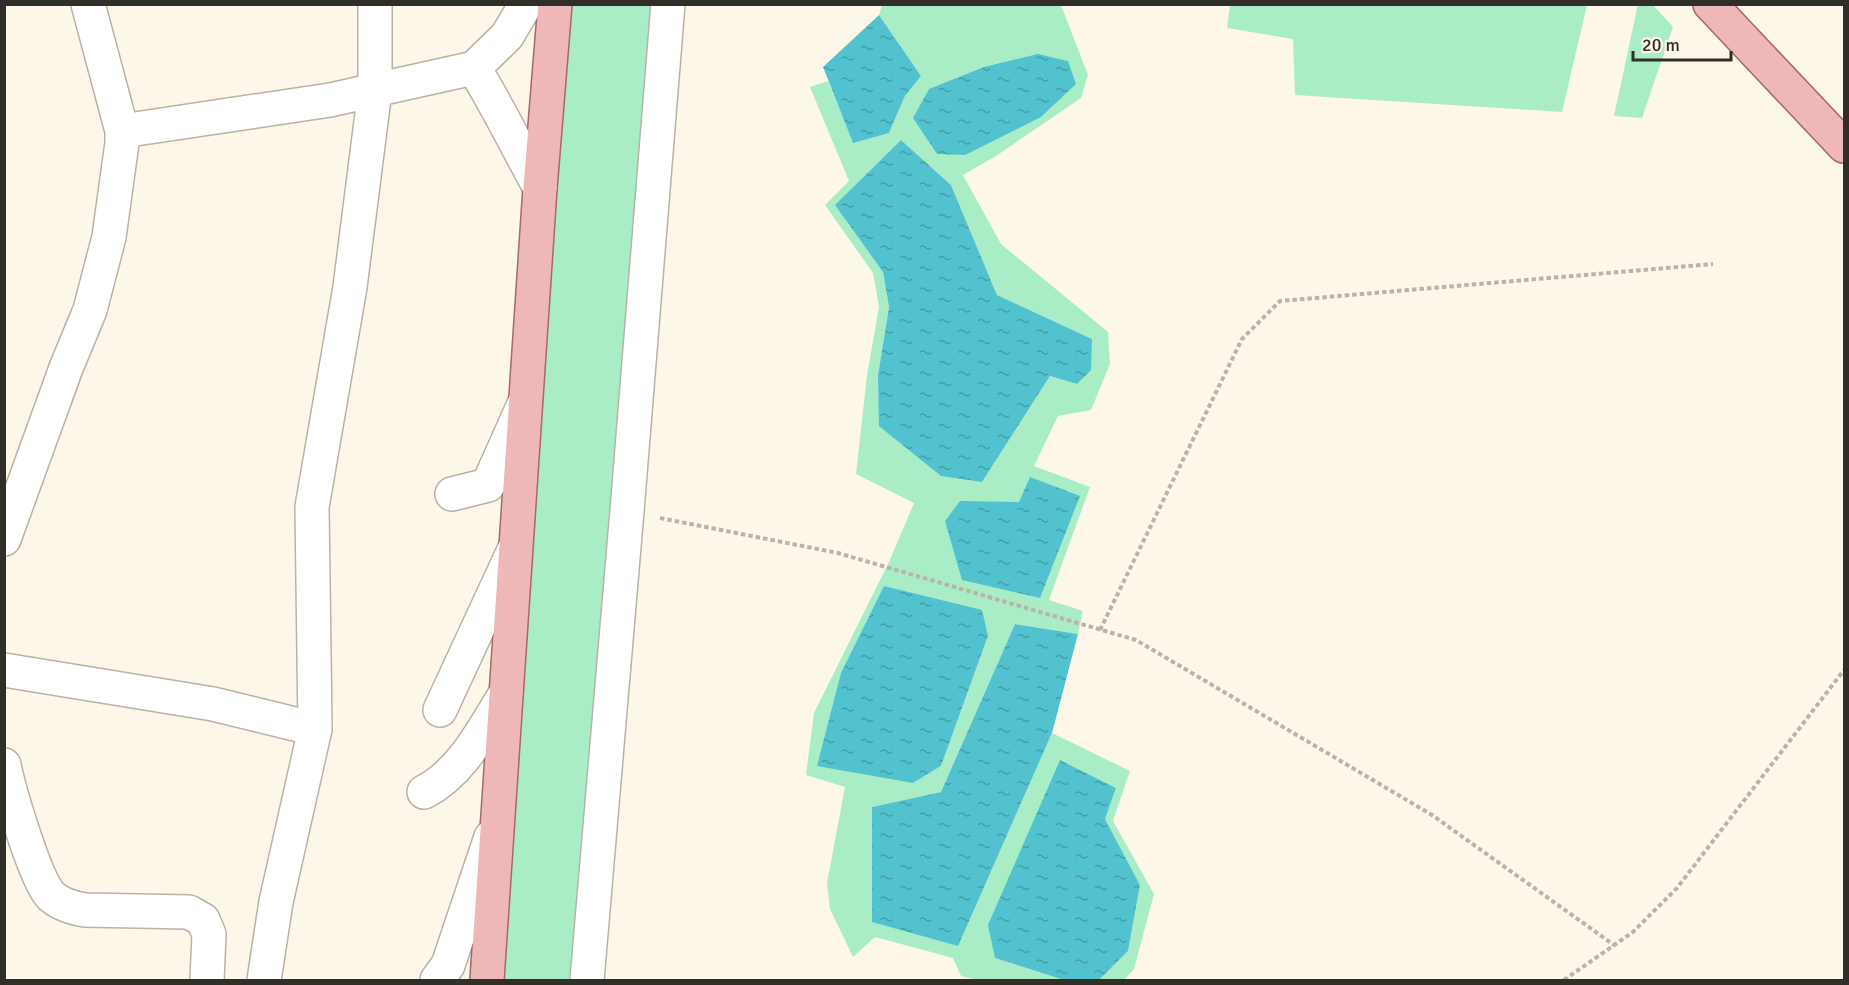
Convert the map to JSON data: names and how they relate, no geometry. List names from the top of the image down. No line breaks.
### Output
{"scale_bar":"20 m"}
